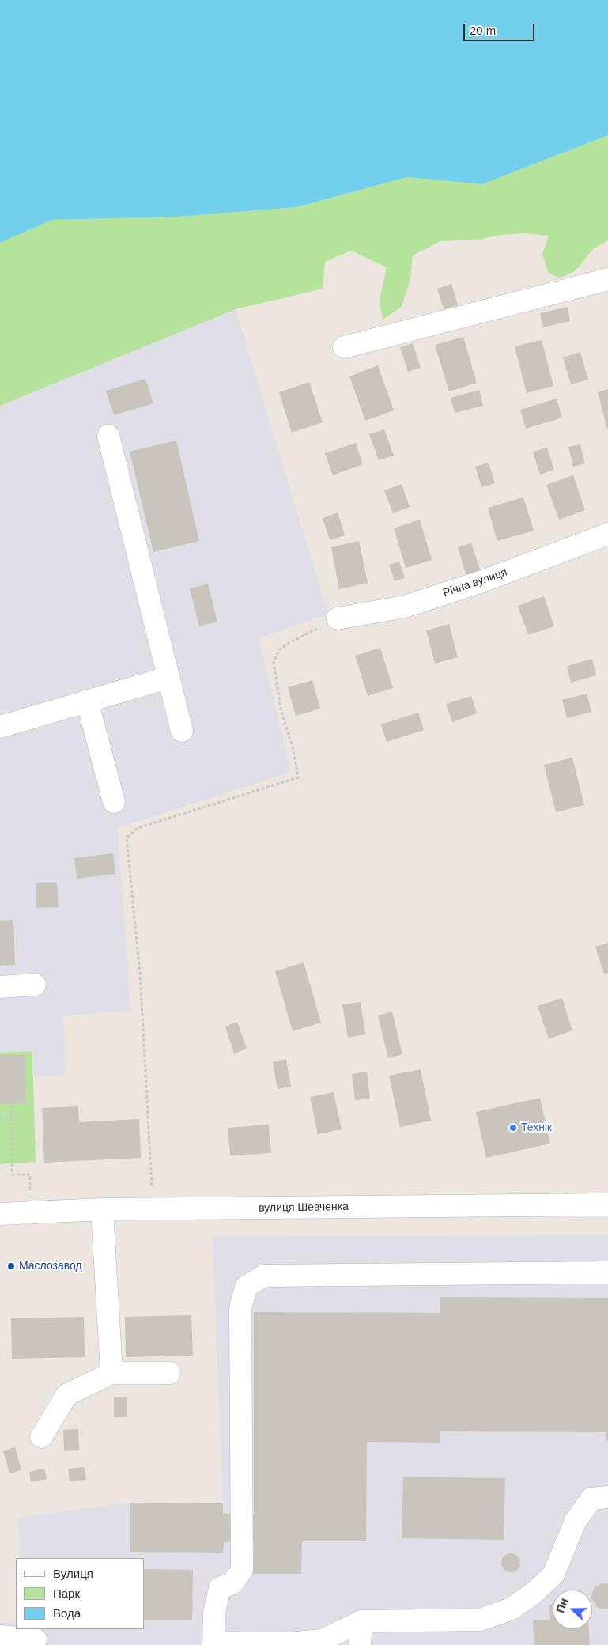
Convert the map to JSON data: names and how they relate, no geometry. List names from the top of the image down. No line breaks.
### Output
{"streets":{"street":["Річна вулиця","вулиця Шевченка"]},"places":["Технік","Маслозавод"],"legend":["Вулиця","Парк","Вода"],"scale_bar":"20 m","north":"left"}
